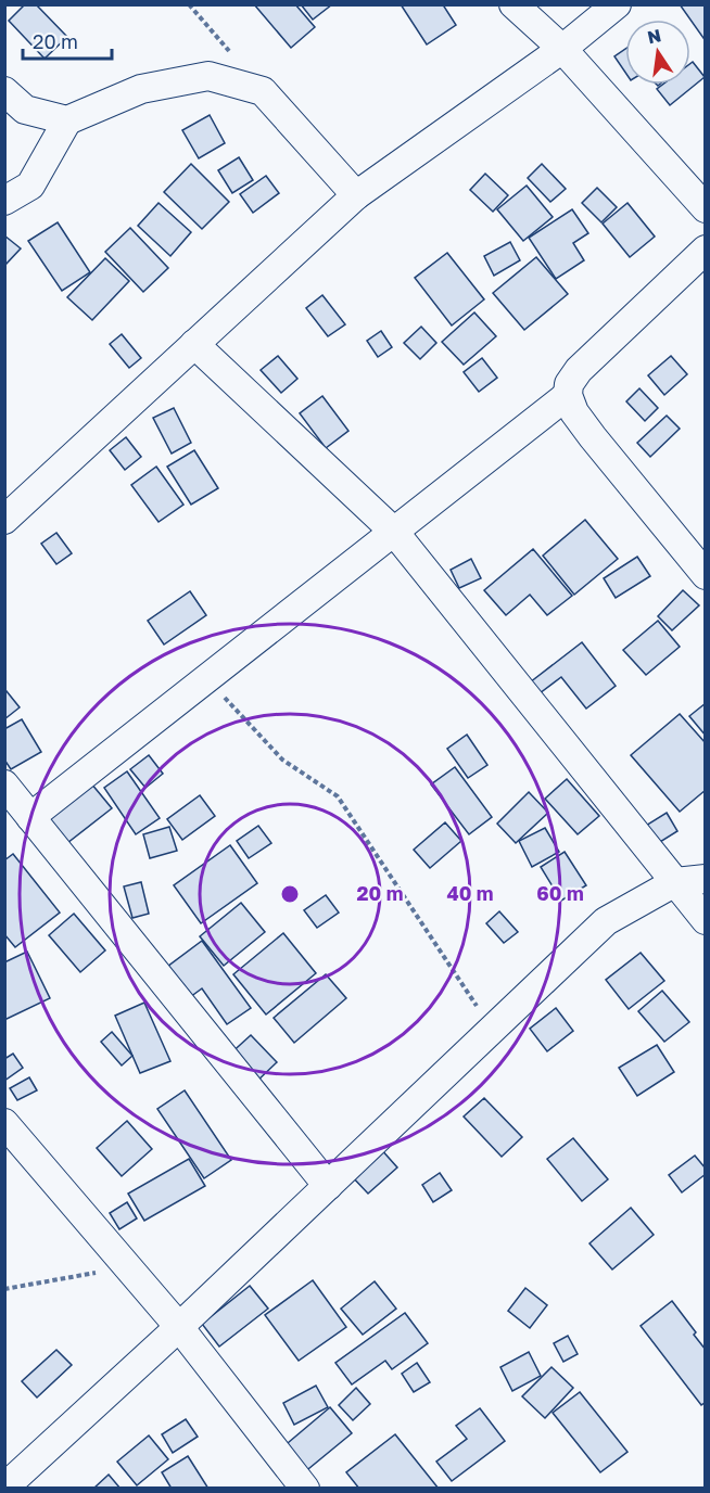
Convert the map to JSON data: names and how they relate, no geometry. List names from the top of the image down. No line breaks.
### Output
{"scale_bar":"20 m","north":"top","rings":["20 m","40 m","60 m"]}
